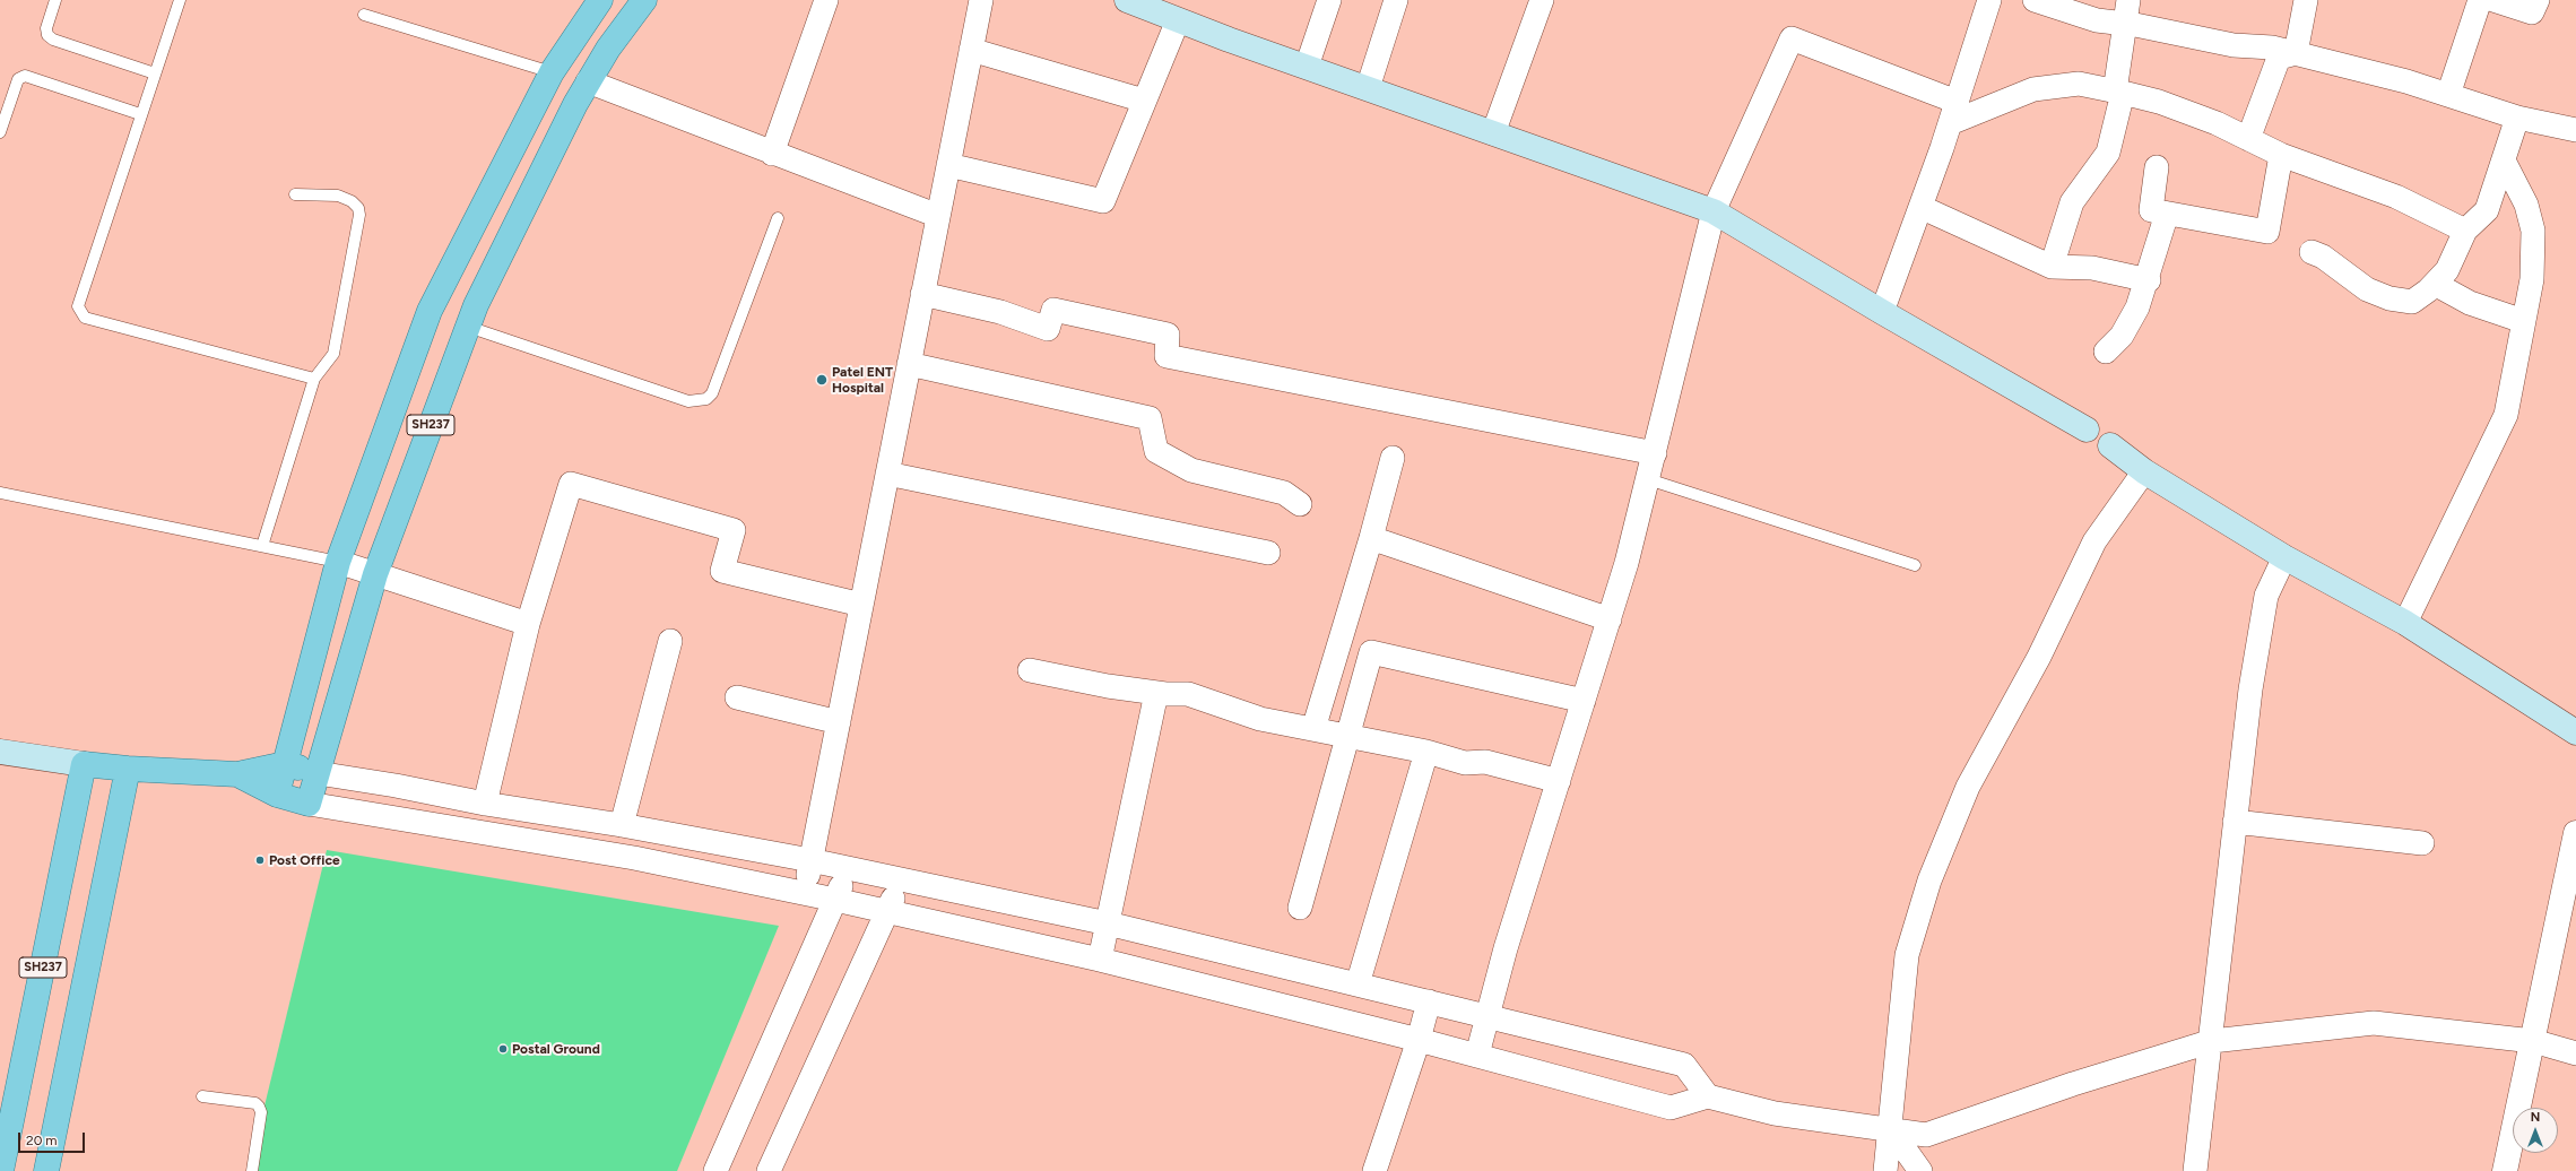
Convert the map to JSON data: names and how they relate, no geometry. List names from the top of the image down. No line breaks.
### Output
{"streets":{"main road":["SH237"]},"places":["Patel ENT Hospital","Post Office","Postal Ground"],"scale_bar":"20 m","north":"top"}
